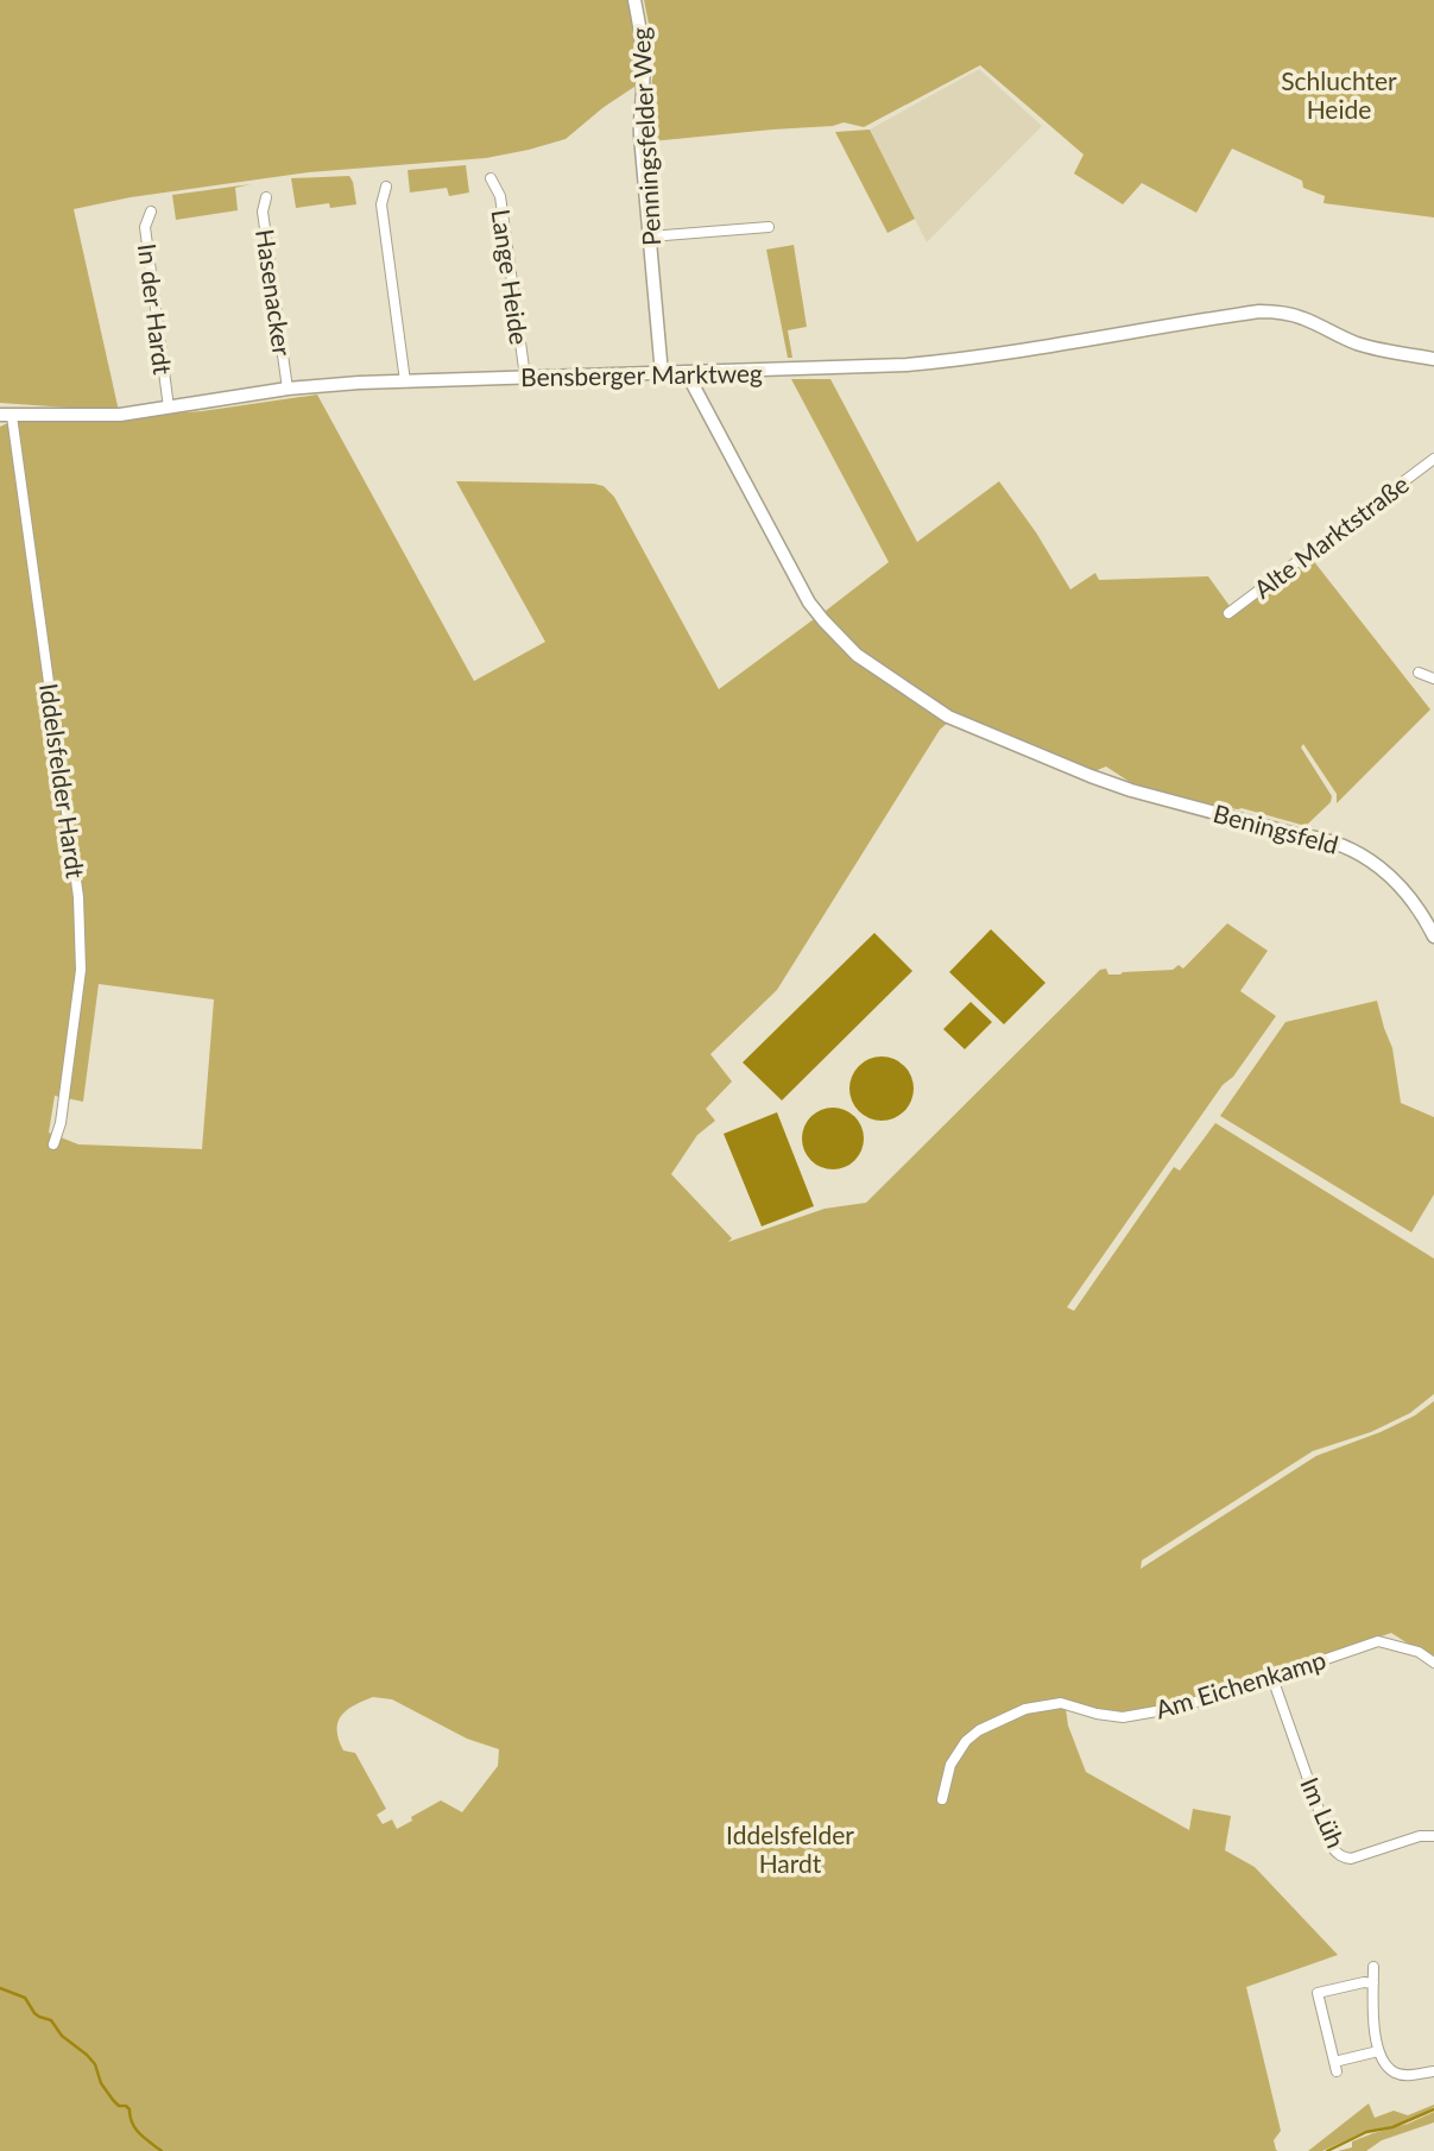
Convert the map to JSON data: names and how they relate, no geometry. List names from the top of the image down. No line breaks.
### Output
{"streets":{"street":["Penningsfelder Weg","Lange Heide","Hasenacker","In der Hardt","Bensberger Marktweg","Alte Marktstraße","Iddelsfelder Hardt","Beningsfeld","Am Eichenkamp","Im Lüh"]},"crossings":[["Penningsfelder Weg","Bensberger Marktweg"],["Lange Heide","Bensberger Marktweg"],["Hasenacker","Bensberger Marktweg"],["In der Hardt","Bensberger Marktweg"],["Bensberger Marktweg","Iddelsfelder Hardt"],["Bensberger Marktweg","Beningsfeld"],["Am Eichenkamp","Im Lüh"]],"parks":["Schluchter Heide","Iddelsfelder Hardt"]}
